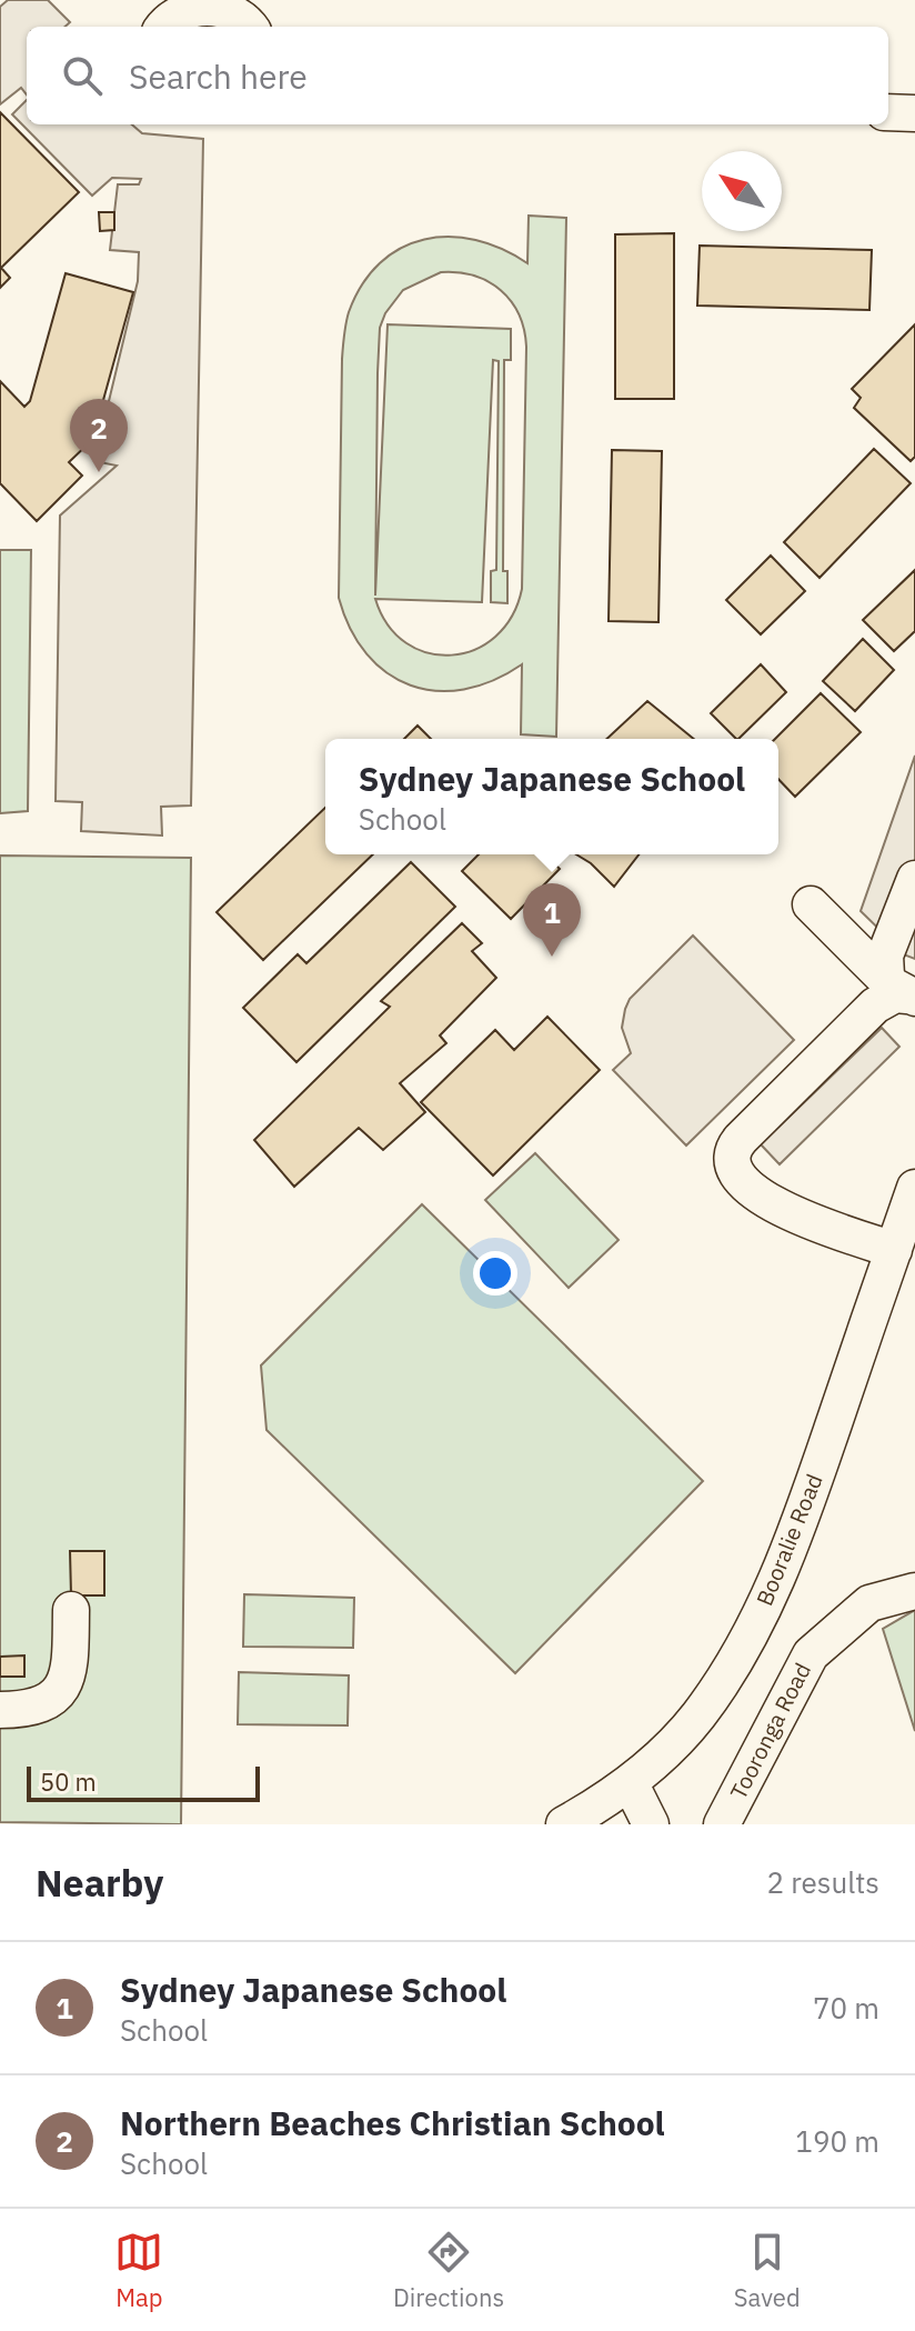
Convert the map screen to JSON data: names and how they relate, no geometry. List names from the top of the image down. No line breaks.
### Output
{"streets":{"street":["Booralie Road","Tooronga Road"]},"scale_bar":"50 m","north":"top left","page":{"search":"Search here","pins":["2","1"],"popup":["Sydney Japanese School","School"],"scale":"50 m","heading":["Nearby","2 results"],"list":[{"mark":"1","name":"Sydney Japanese School","note":"School","value":"70 m"},{"mark":"2","name":"Northern Beaches Christian School","note":"School","value":"190 m"}],"nav":["Map","Directions","Saved"]}}
